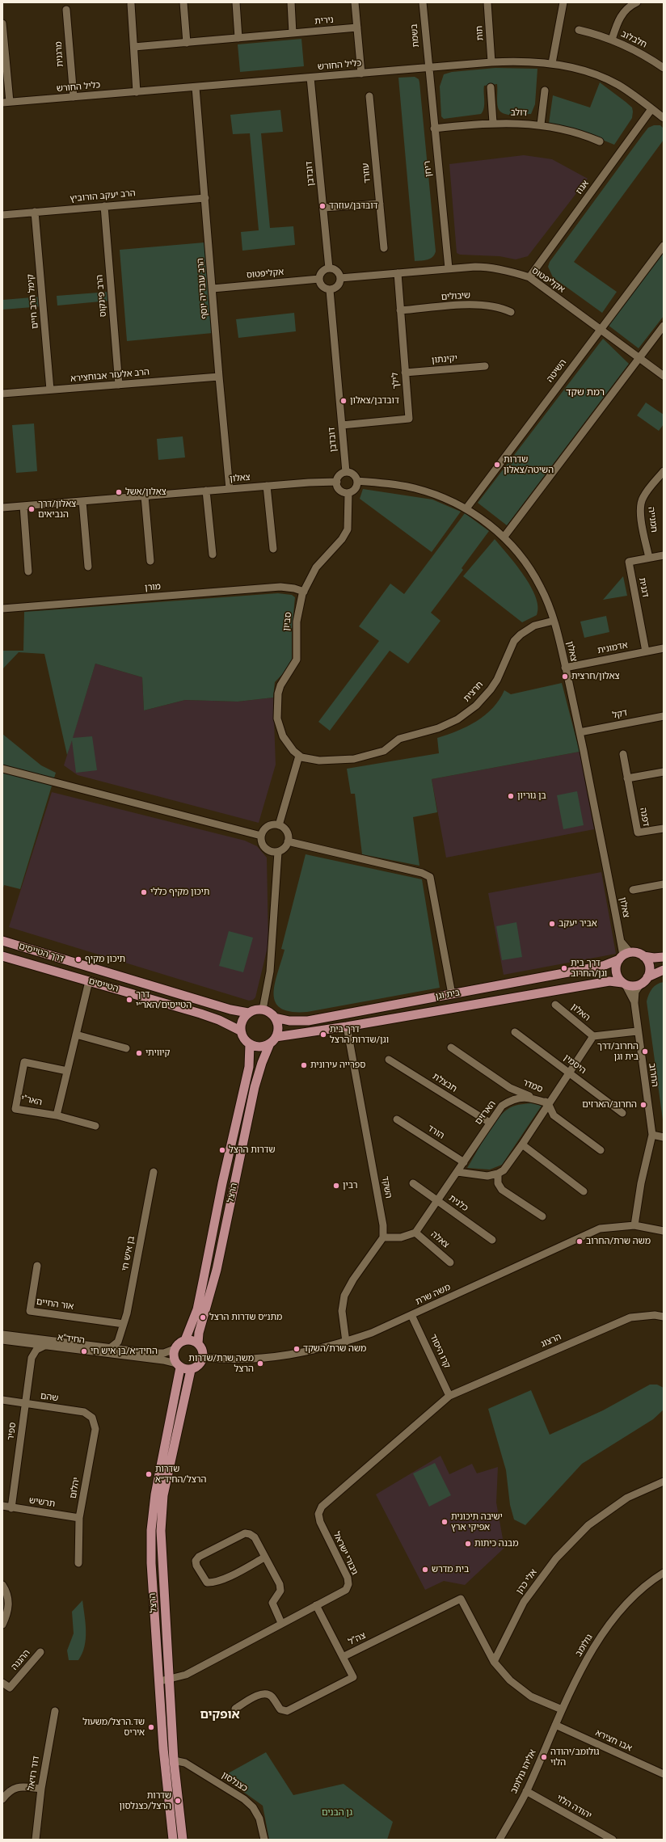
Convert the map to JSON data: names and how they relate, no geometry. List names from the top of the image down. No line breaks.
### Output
{"streets":{"main road":["דרך הטייסים","הטייסים","בית וגן","הרצל"],"street":["נירית","תות","בשמת","חלבלוב","מרגנית","כליל החורש","דולב","ריחן","עוזרד","דובדבן","אגוז","הרב יעקב הורוביץ","אקליפטוס","הרב עובדיה יוסף","הרב פינקוס","שיבולים","קימל הרב חיים","יקינתון","השיטה","הרב אלעזר אבוחצירא","לילך","צאלון","חמנייה","מורן","דגנית","סביון","אדמונית","חרצית","דקל","דפנה","האלון","היסמין","החרוב","חבצלת","סמדר","האר\"י","הארזים","הורד","השקד","כלנית","צאלה","בן איש חי","משה שרת","אור החיים","החיד\"א","הרצוג","קרו היסוד","שהם","ספיר","יהלום","תרשיש","גיבורי ישראל","אלי כהן","צה\"ל","גולומב","ההגנה","אבו חצירא","אליהו גולומב","דוד רזיאל","כצנלסון","יהודה הלוי"]},"crossings":[["תות","כליל החורש"],["בשמת","כליל החורש"],["בשמת","ריחן"],["מרגנית","כליל החורש"],["כליל החורש","ריחן"],["כליל החורש","דובדבן"],["כליל החורש","אגוז"],["כליל החורש","הרב עובדיה יוסף"],["דולב","ריחן"],["ריחן","אקליפטוס"],["דובדבן","אקליפטוס"],["דובדבן","לילך"],["דובדבן","צאלון"],["דובדבן","סביון"],["אגוז","אקליפטוס"],["הרב יעקב הורוביץ","הרב עובדיה יוסף"],["הרב יעקב הורוביץ","הרב פינקוס"],["הרב יעקב הורוביץ","קימל הרב חיים"],["אקליפטוס","הרב עובדיה יוסף"],["אקליפטוס","השיטה"],["אקליפטוס","לילך"],["הרב עובדיה יוסף","הרב אלעזר אבוחצירא"],["הרב עובדיה יוסף","צאלון"],["הרב פינקוס","הרב אלעזר אבוחצירא"],["שיבולים","לילך"],["קימל הרב חיים","הרב אלעזר אבוחצירא"],["יקינתון","לילך"],["השיטה","צאלון"],["צאלון","סביון"],["צאלון","אדמונית"],["צאלון","חרצית"],["צאלון","דקל"],["צאלון","בית וגן"],["צאלון","החרוב"],["חמנייה","דגנית"],["מורן","סביון"],["דגנית","אדמונית"],["סביון","חרצית"],["דרך הטייסים","הטייסים"],["דרך הטייסים","בית וגן"],["דרך הטייסים","הרצל"],["הטייסים","בית וגן"],["הטייסים","הרצל"],["בית וגן","החרוב"],["בית וגן","השקד"],["בית וגן","הרצל"],["החרוב","משה שרת"],["חבצלת","הארזים"],["סמדר","הארזים"],["הארזים","הורד"],["הארזים","כלנית"],["הארזים","צאלה"],["הרצל","משה שרת"],["הרצל","החיד\"א"],["הרצל","גיבורי ישראל"],["הרצל","כצנלסון"],["בן איש חי","אור החיים"],["בן איש חי","החיד\"א"],["משה שרת","החיד\"א"],["משה שרת","קרו היסוד"],["הרצוג","קרו היסוד"],["הרצוג","גיבורי ישראל"],["קרו היסוד","גיבורי ישראל"],["שהם","ספיר"],["שהם","יהלום"],["ספיר","תרשיש"],["יהלום","תרשיש"],["אלי כהן","צה\"ל"],["גולומב","אליהו גולומב"],["אבו חצירא","אליהו גולומב"],["אליהו גולומב","יהודה הלוי"]],"districts":["רמת שקד","אופקים"],"parks":["גן הבנים"],"places":["דובדבן/עוזרד","דובדבן/צאלון","שדרות השיטה/צאלון","צאלון/אשל","צאלון/דרך הנביאים","צאלון/חרצית","בן גוריון","תיכון מקיף כללי","אביר יעקב","תיכון מקיף","דרך בית וגן/החרוב","דרך הטייסים/האר״י","דרך בית וגן/שדרות הרצל","החרוב/דרך בית וגן","קיוויתי","ספרייה עירונית","החרוב/הארזים","שדרות הרצל","רבין","משה שרת/החרוב","מתנ״ס שדרות הרצל","משה שרת/השקד","החיד״א/בן איש חי","משה שרת/שדרות הרצל","שדרות הרצל/החיד״א","ישיבה תיכונית אפיקי ארץ","מבנה כיתות","בית מדרש","שד.הרצל/משעול איריס","גולומב/יהודה הלוי","שדרות הרצל/כצנלסון"]}
